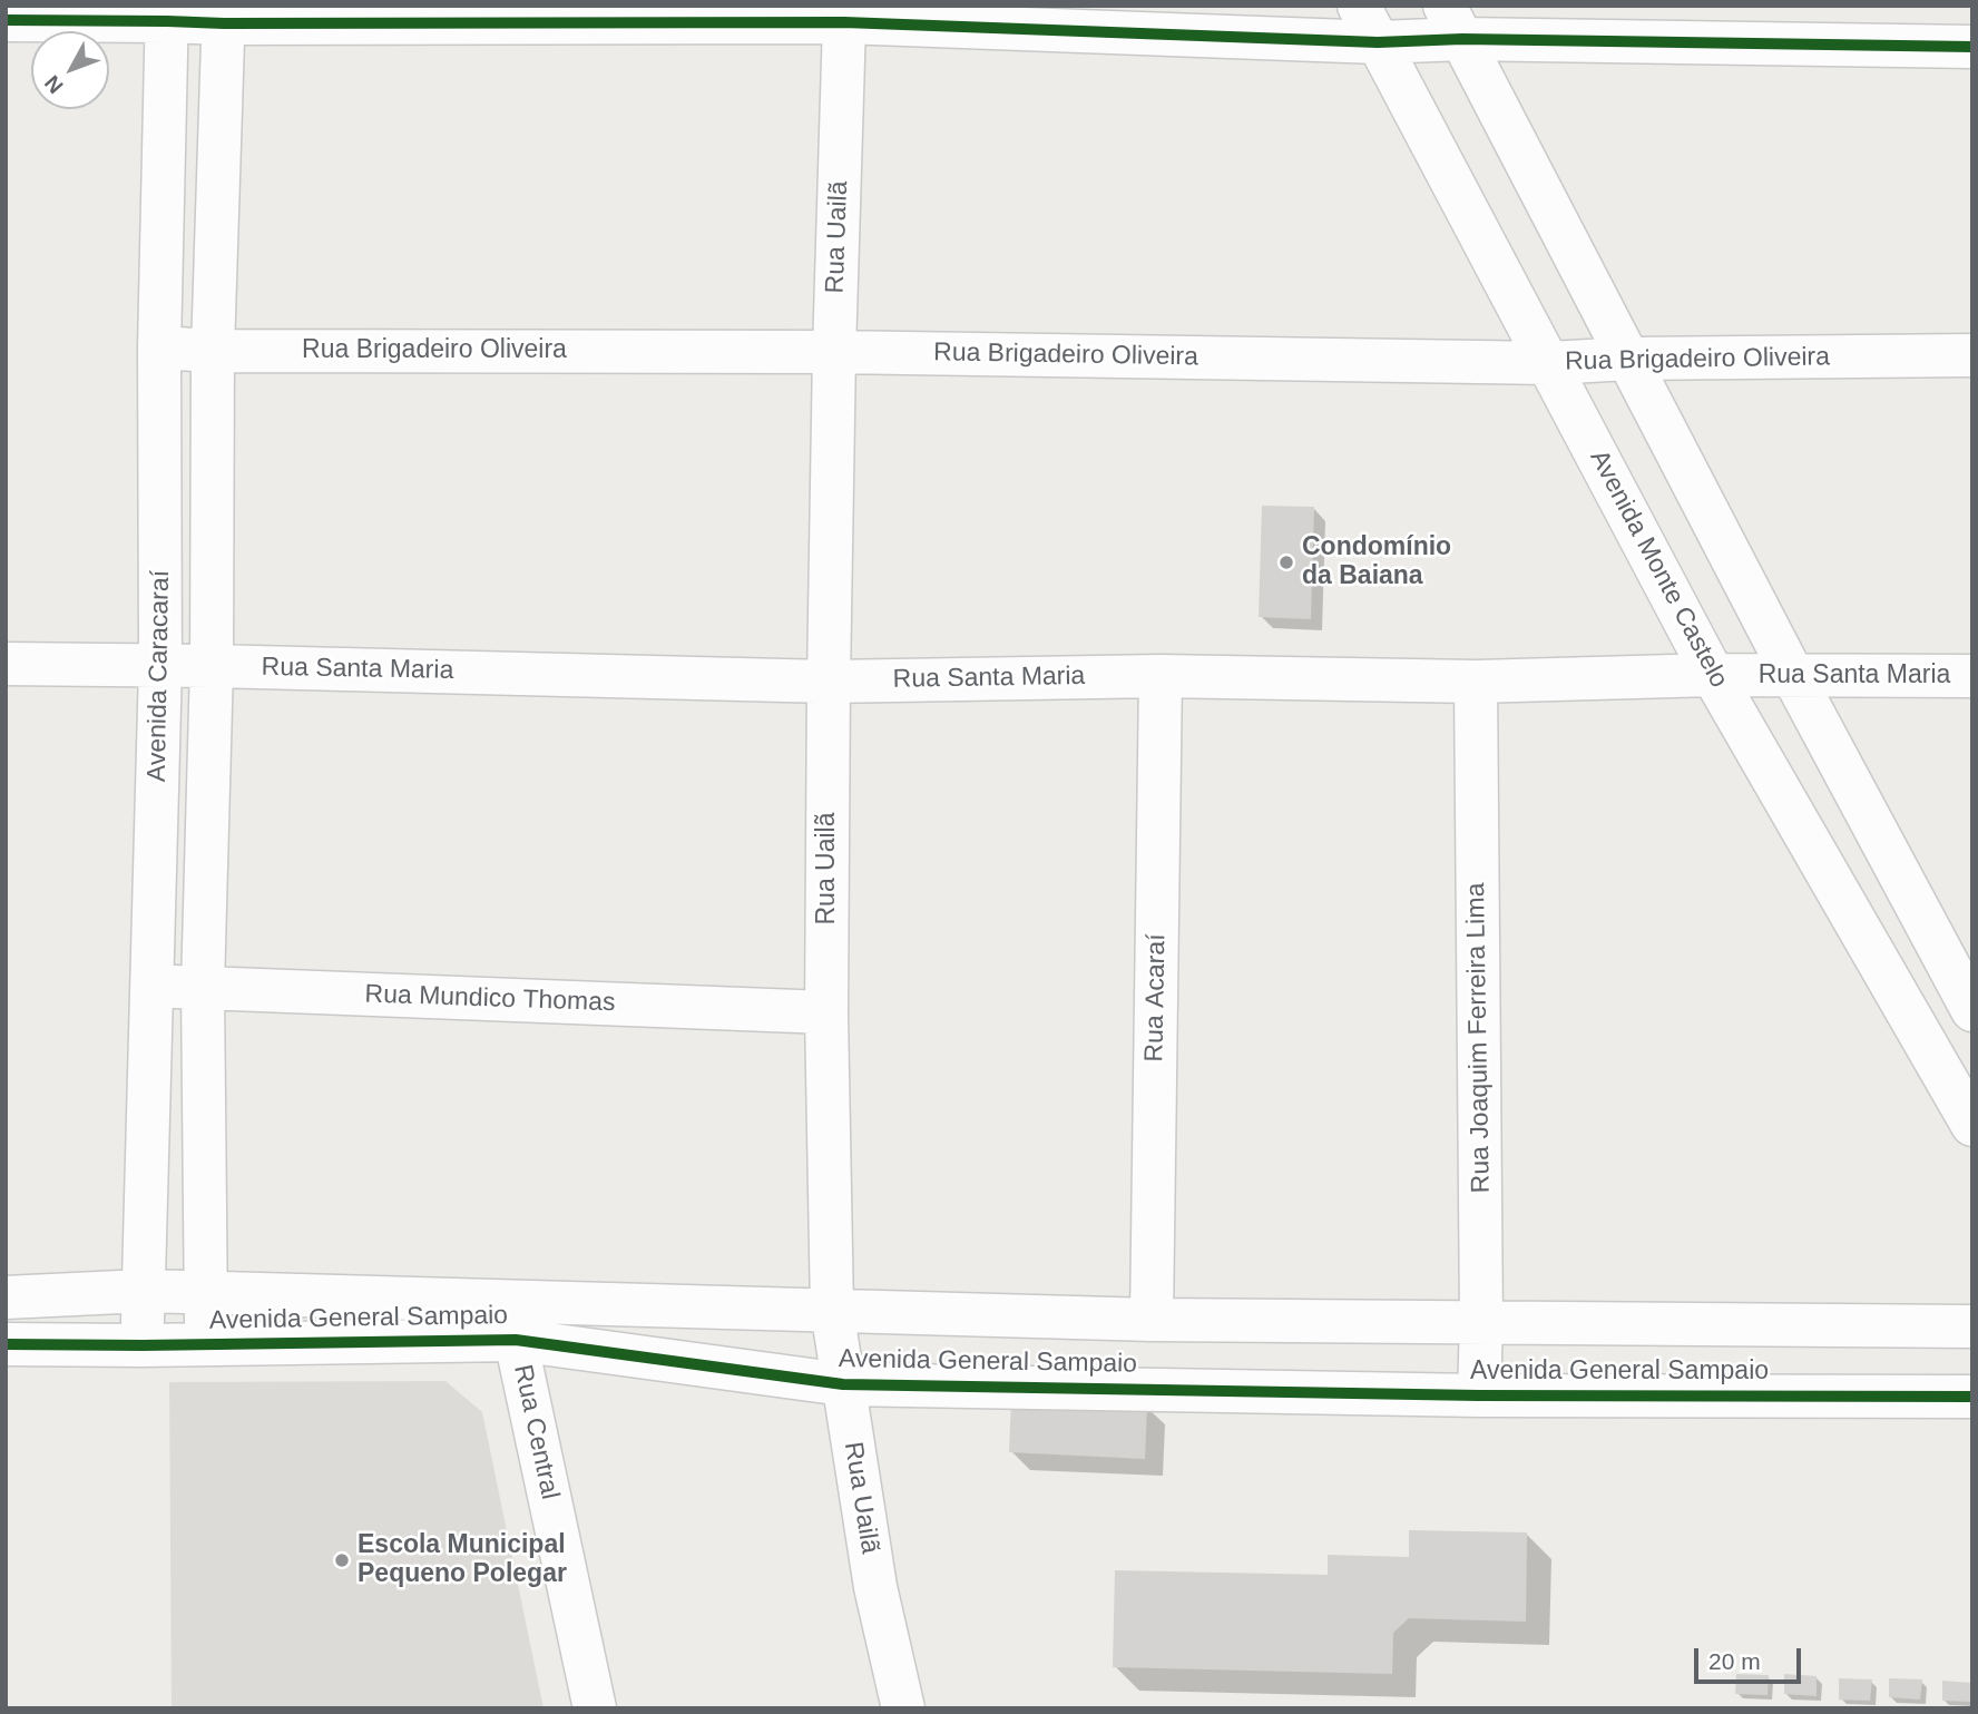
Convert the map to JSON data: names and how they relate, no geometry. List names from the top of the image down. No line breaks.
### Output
{"streets":{"street":["Rua Uailã","Rua Brigadeiro Oliveira","Avenida Monte Castelo","Rua Santa Maria","Avenida Caracaraí","Rua Acaraí","Rua Mundico Thomas","Rua Joaquim Ferreira Lima","Avenida General Sampaio","Rua Central"]},"crossings":[["Rua Uailã","Rua Brigadeiro Oliveira"],["Rua Uailã","Rua Santa Maria"],["Rua Uailã","Rua Mundico Thomas"],["Rua Uailã","Avenida General Sampaio"],["Rua Brigadeiro Oliveira","Avenida Monte Castelo"],["Rua Brigadeiro Oliveira","Avenida Caracaraí"],["Avenida Monte Castelo","Rua Santa Maria"],["Rua Santa Maria","Avenida Caracaraí"],["Rua Santa Maria","Rua Acaraí"],["Rua Santa Maria","Rua Joaquim Ferreira Lima"],["Avenida Caracaraí","Rua Mundico Thomas"],["Avenida Caracaraí","Avenida General Sampaio"],["Rua Acaraí","Avenida General Sampaio"],["Rua Joaquim Ferreira Lima","Avenida General Sampaio"],["Avenida General Sampaio","Rua Central"]],"places":["Condomínio da Baiana","Escola Municipal Pequeno Polegar"],"scale_bar":"20 m","north":"bottom left"}
